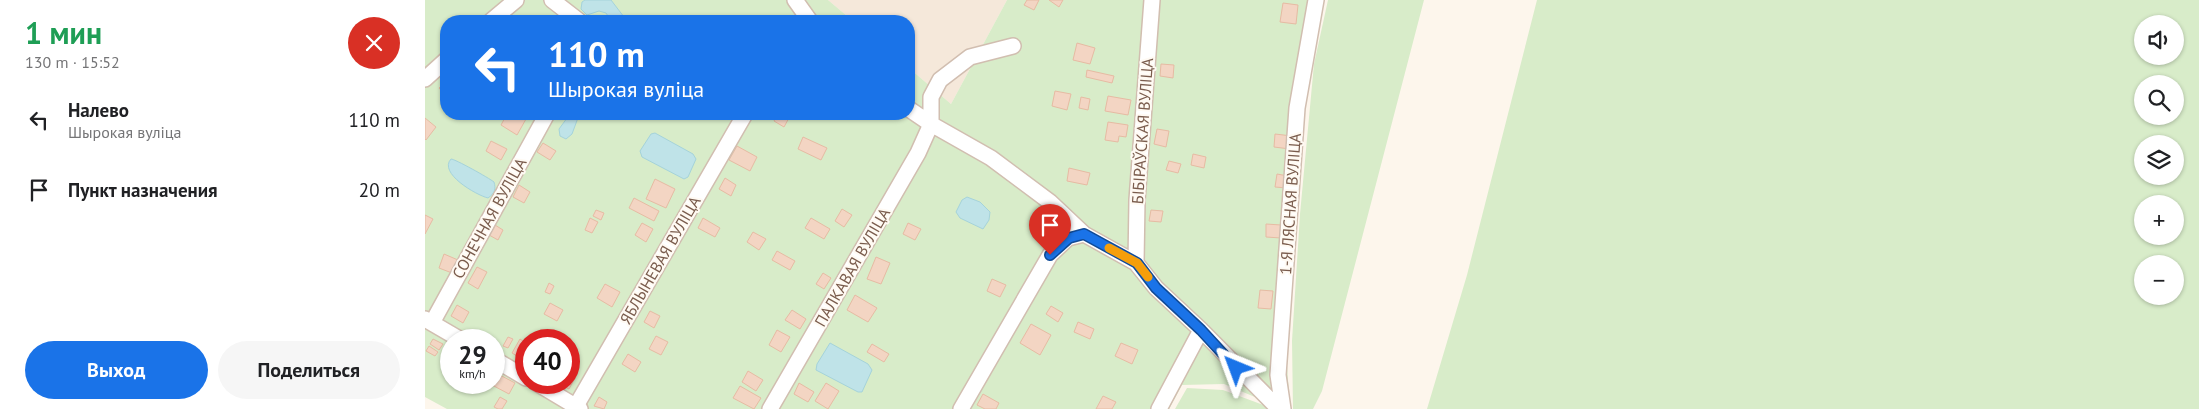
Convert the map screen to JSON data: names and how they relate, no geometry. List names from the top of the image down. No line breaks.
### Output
{"streets":{"street":["БІБІРАЎСКАЯ ВУЛІЦА","1-Я ЛЯСНАЯ ВУЛІЦА","СОНЕЧНАЯ ВУЛІЦА","ЯБЛЫНЕВАЯ ВУЛІЦА","ПАЛКАВАЯ ВУЛІЦА"]},"page":{"heading":["1 мин","130 m · 15:52"],"map_buttons":["+","−"],"turn":["110 m","Шырокая вуліца"],"list":[{"name":"Налево","note":"Шырокая вуліца","value":"110 m"},{"name":"Пункт назначения","value":"20 m"}],"speed":"29 km/h","limit":"40","buttons":["Выход","Поделиться"]}}
